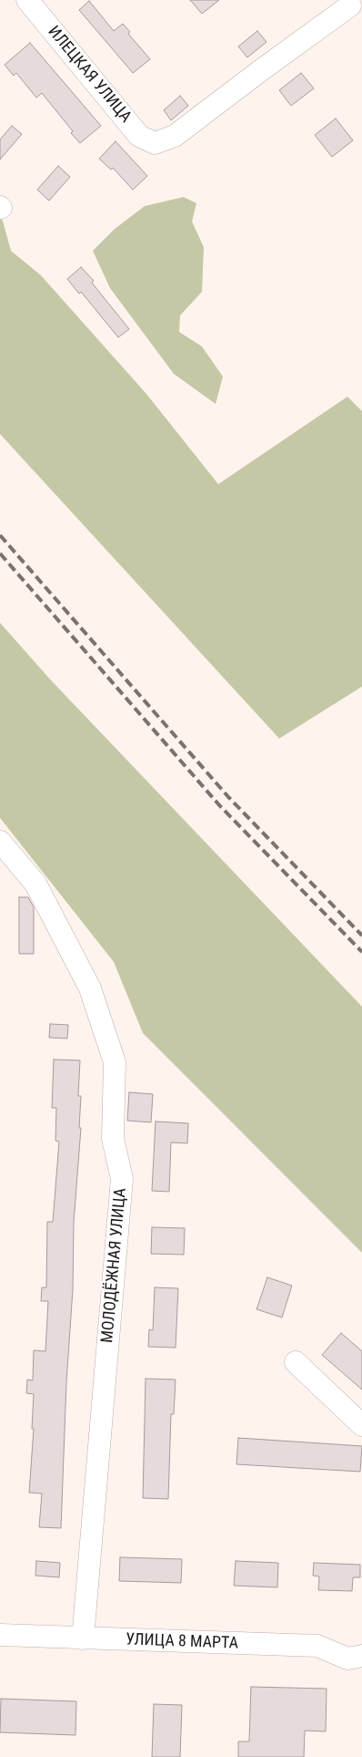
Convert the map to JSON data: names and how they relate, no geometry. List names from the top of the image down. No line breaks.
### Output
{"streets":{"street":["ИЛЕЦКАЯ УЛИЦА","МОЛОДЁЖНАЯ УЛИЦА","УЛИЦА 8 МАРТА"]},"crossings":[["МОЛОДЁЖНАЯ УЛИЦА","УЛИЦА 8 МАРТА"]]}
